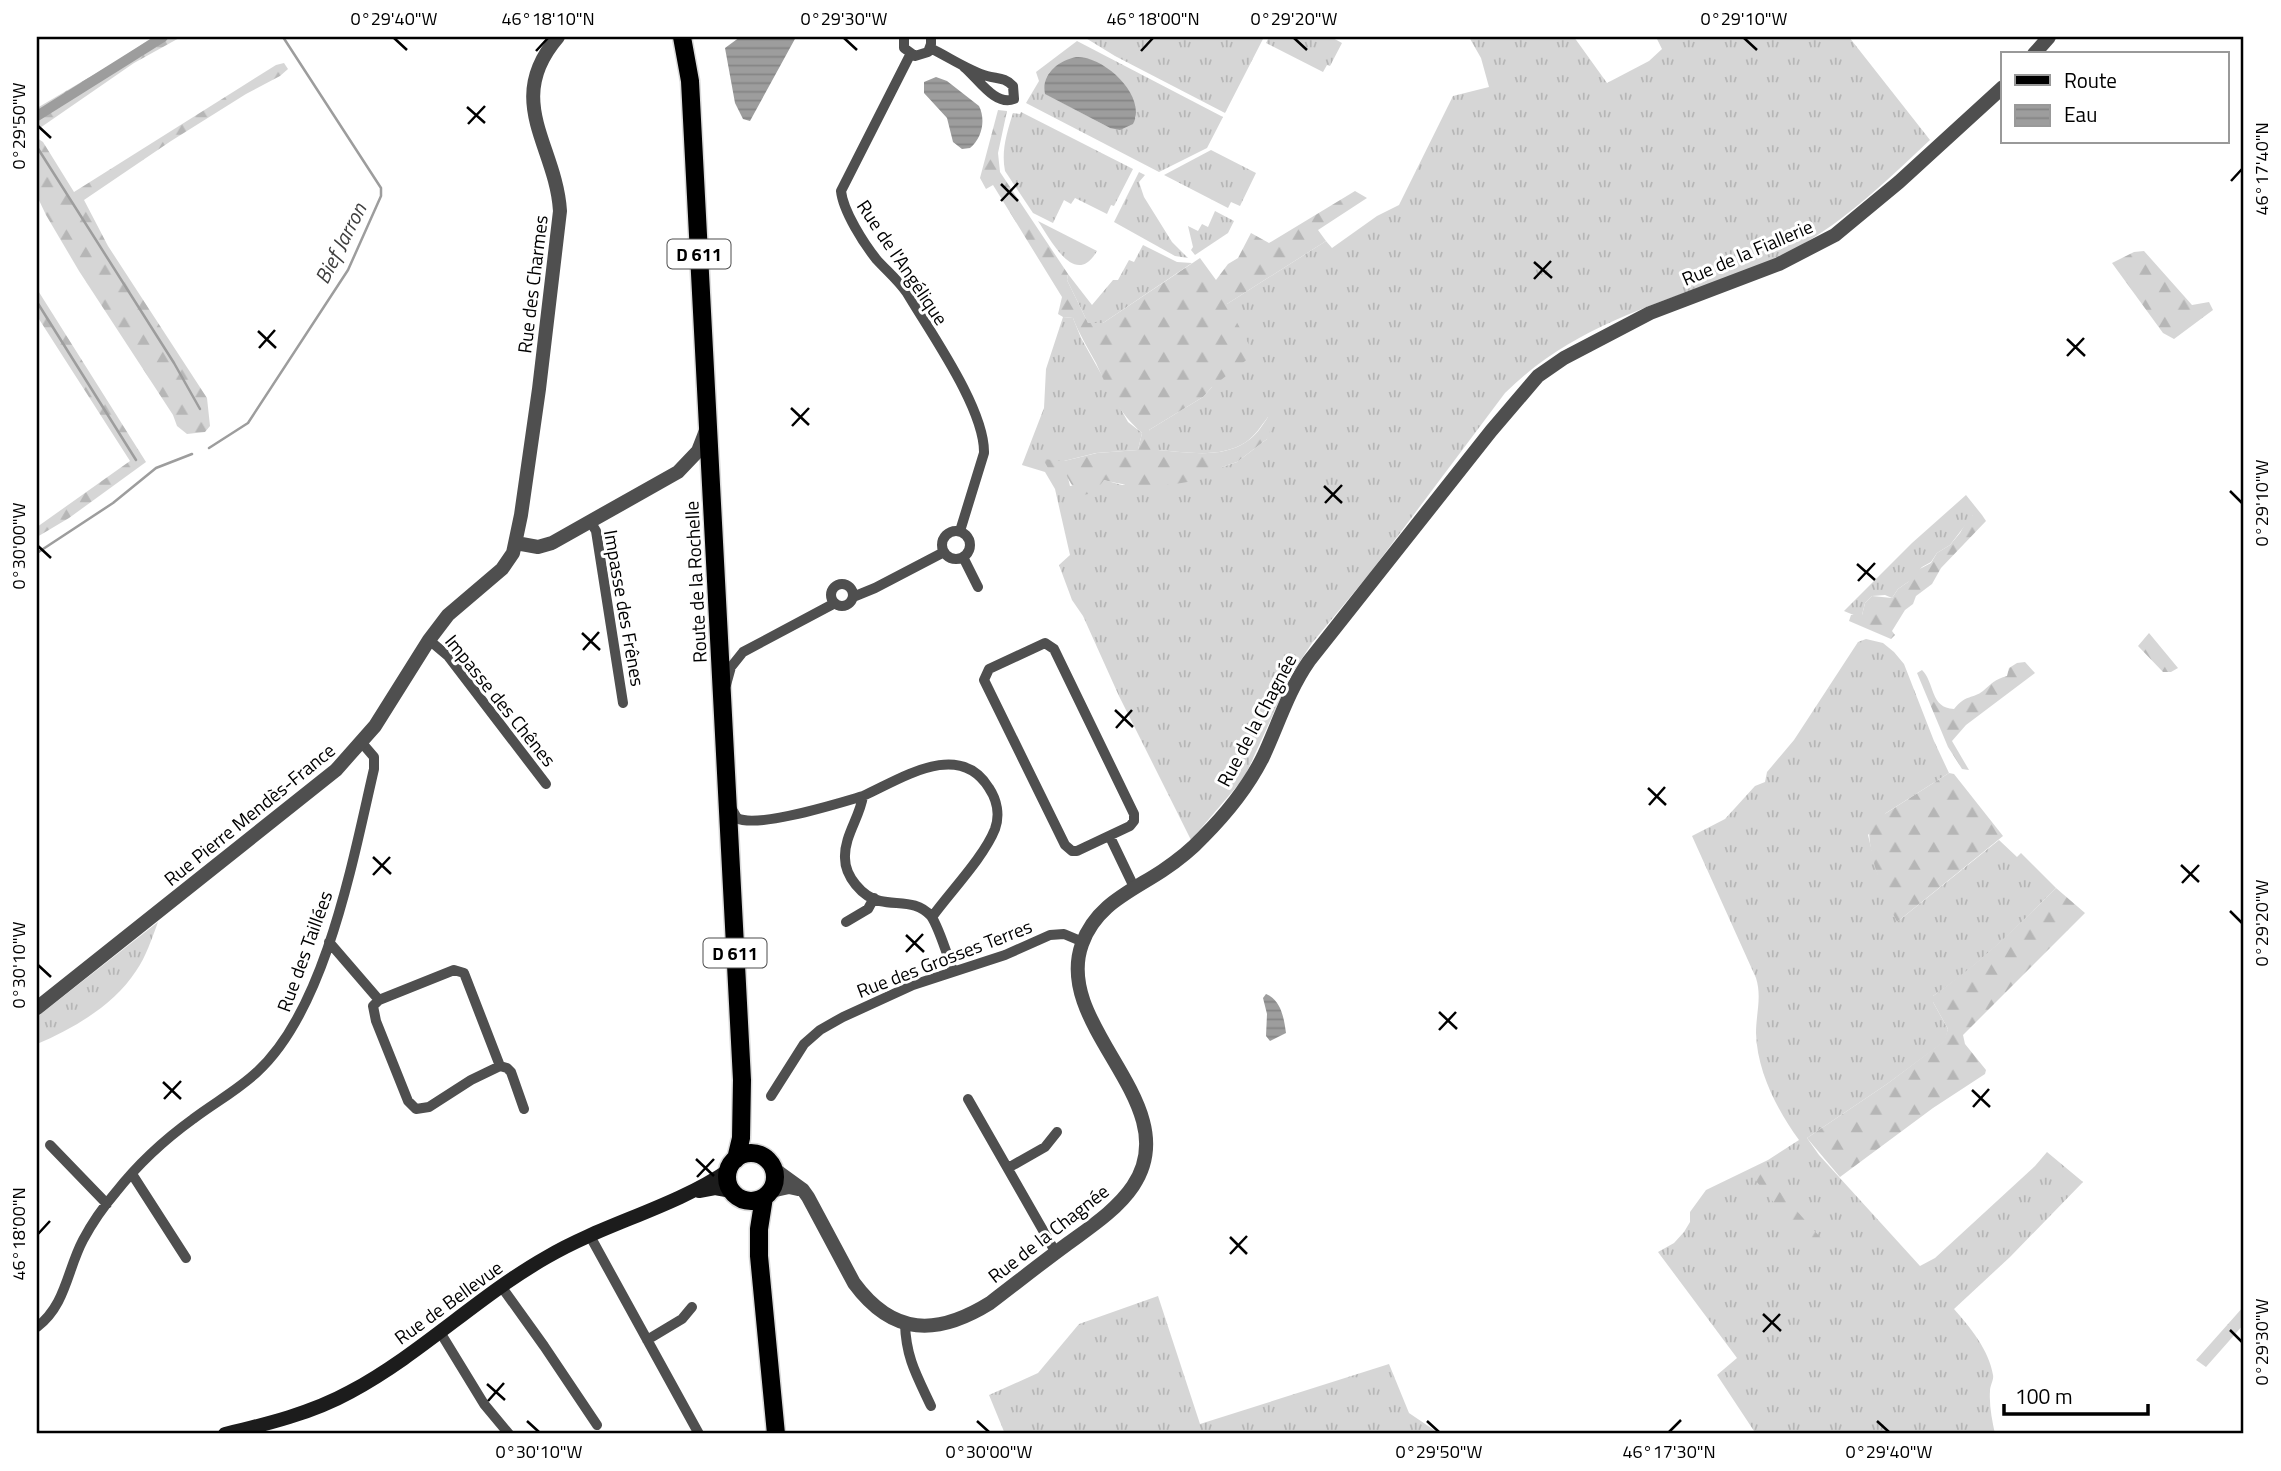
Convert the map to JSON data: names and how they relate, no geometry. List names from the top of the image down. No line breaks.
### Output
{"streets":{"main road":["D 611","Route de la Rochelle","Rue de Bellevue"],"street":["Rue de la Fiallerie","Rue de l'Angélique","Rue des Charmes","Impasse des Frênes","Impasse des Chênes","Rue de la Chagnée","Rue Pierre Mendès-France","Rue des Taillées","Rue des Grosses Terres"]},"crossings":[["Rue de la Fiallerie","Rue de la Chagnée"],["Rue des Charmes","Rue Pierre Mendès-France"],["Route de la Rochelle","Rue de la Chagnée"],["Route de la Rochelle","Rue de Bellevue"],["Impasse des Chênes","Rue Pierre Mendès-France"],["Rue de la Chagnée","Rue des Grosses Terres"],["Rue de la Chagnée","Rue de Bellevue"],["Rue Pierre Mendès-France","Rue des Taillées"]],"water":["Bief Jarron"],"legend":["Route","Eau"],"scale_bar":"100 m","coordinates":["0°29'40\"W","46°18'10\"N","0°29'30\"W","46°18'00\"N","0°29'20\"W","0°29'10\"W","0°29'50\"W","46°17'40\"N","0°30'00\"W","0°30'10\"W","46°17'30\"N"]}
